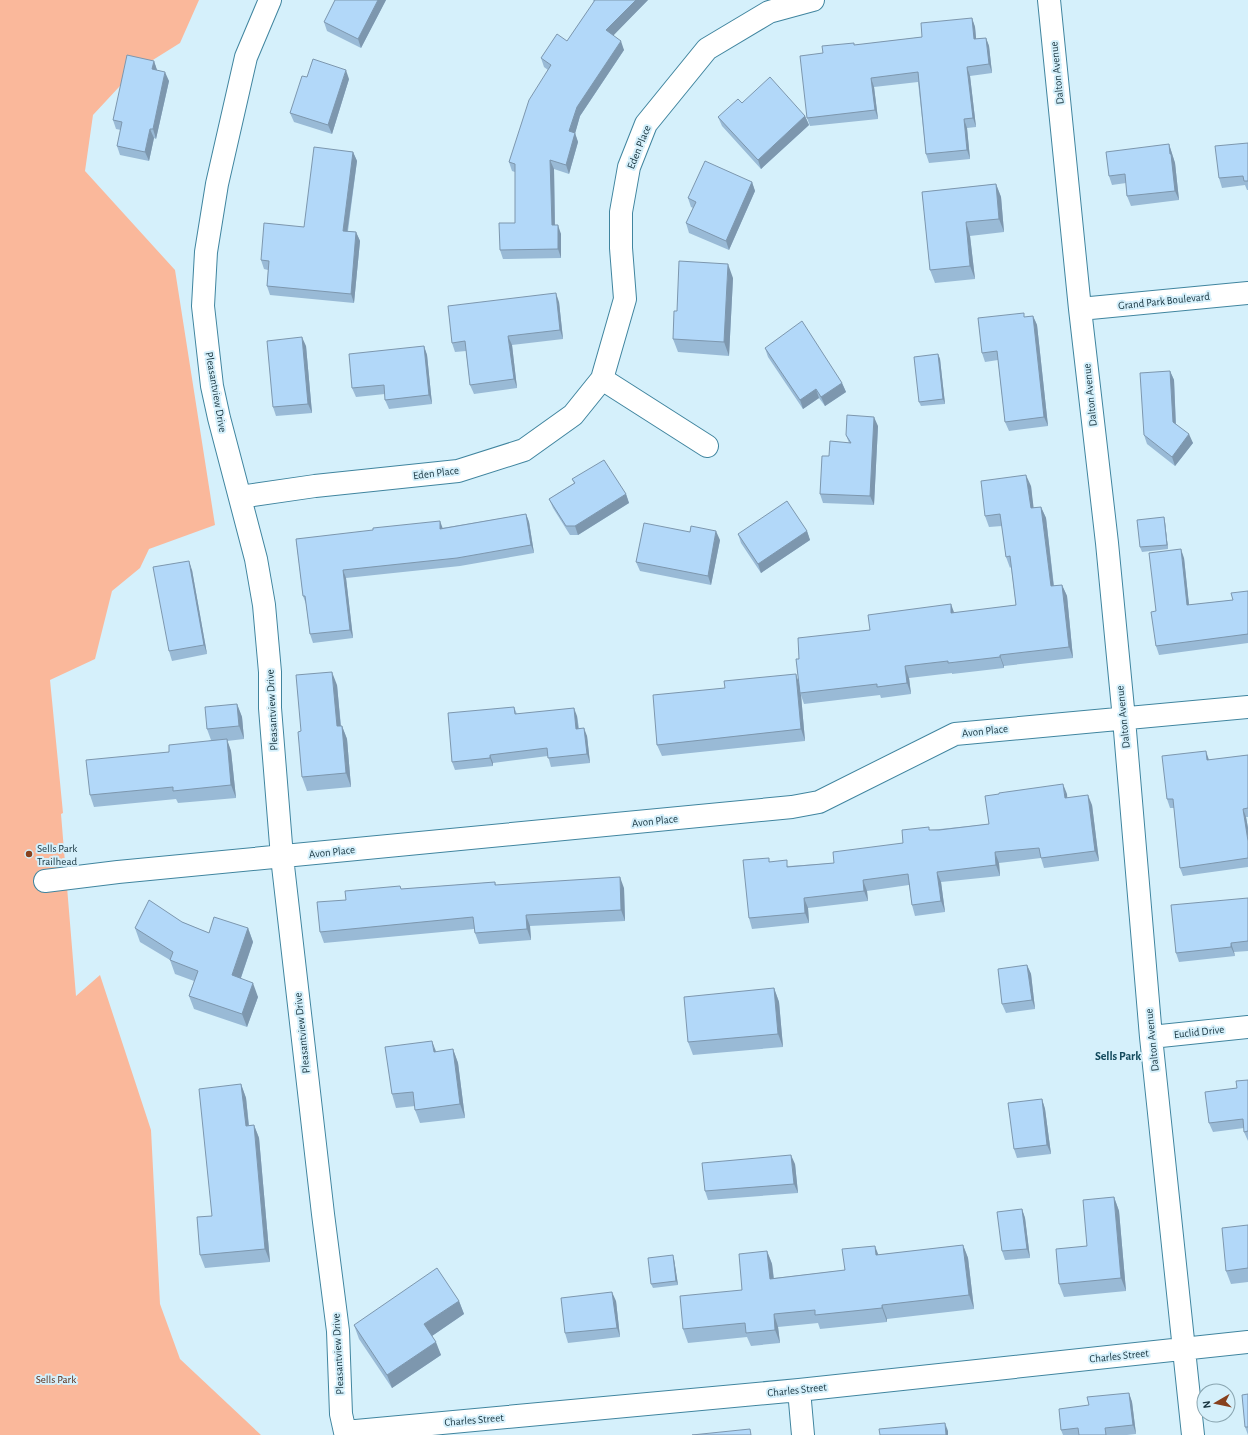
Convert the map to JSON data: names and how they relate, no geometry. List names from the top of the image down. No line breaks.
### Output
{"streets":{"street":["Dalton Avenue","Eden Place","Grand Park Boulevard","Pleasantview Drive","Avon Place","Euclid Drive","Charles Street"]},"crossings":[["Dalton Avenue","Grand Park Boulevard"],["Dalton Avenue","Avon Place"],["Dalton Avenue","Euclid Drive"],["Dalton Avenue","Charles Street"],["Eden Place","Pleasantview Drive"],["Pleasantview Drive","Avon Place"],["Pleasantview Drive","Charles Street"]],"districts":["Sells Park"],"parks":["Sells Park"],"places":["Sells Park Trailhead"],"north":"left"}
